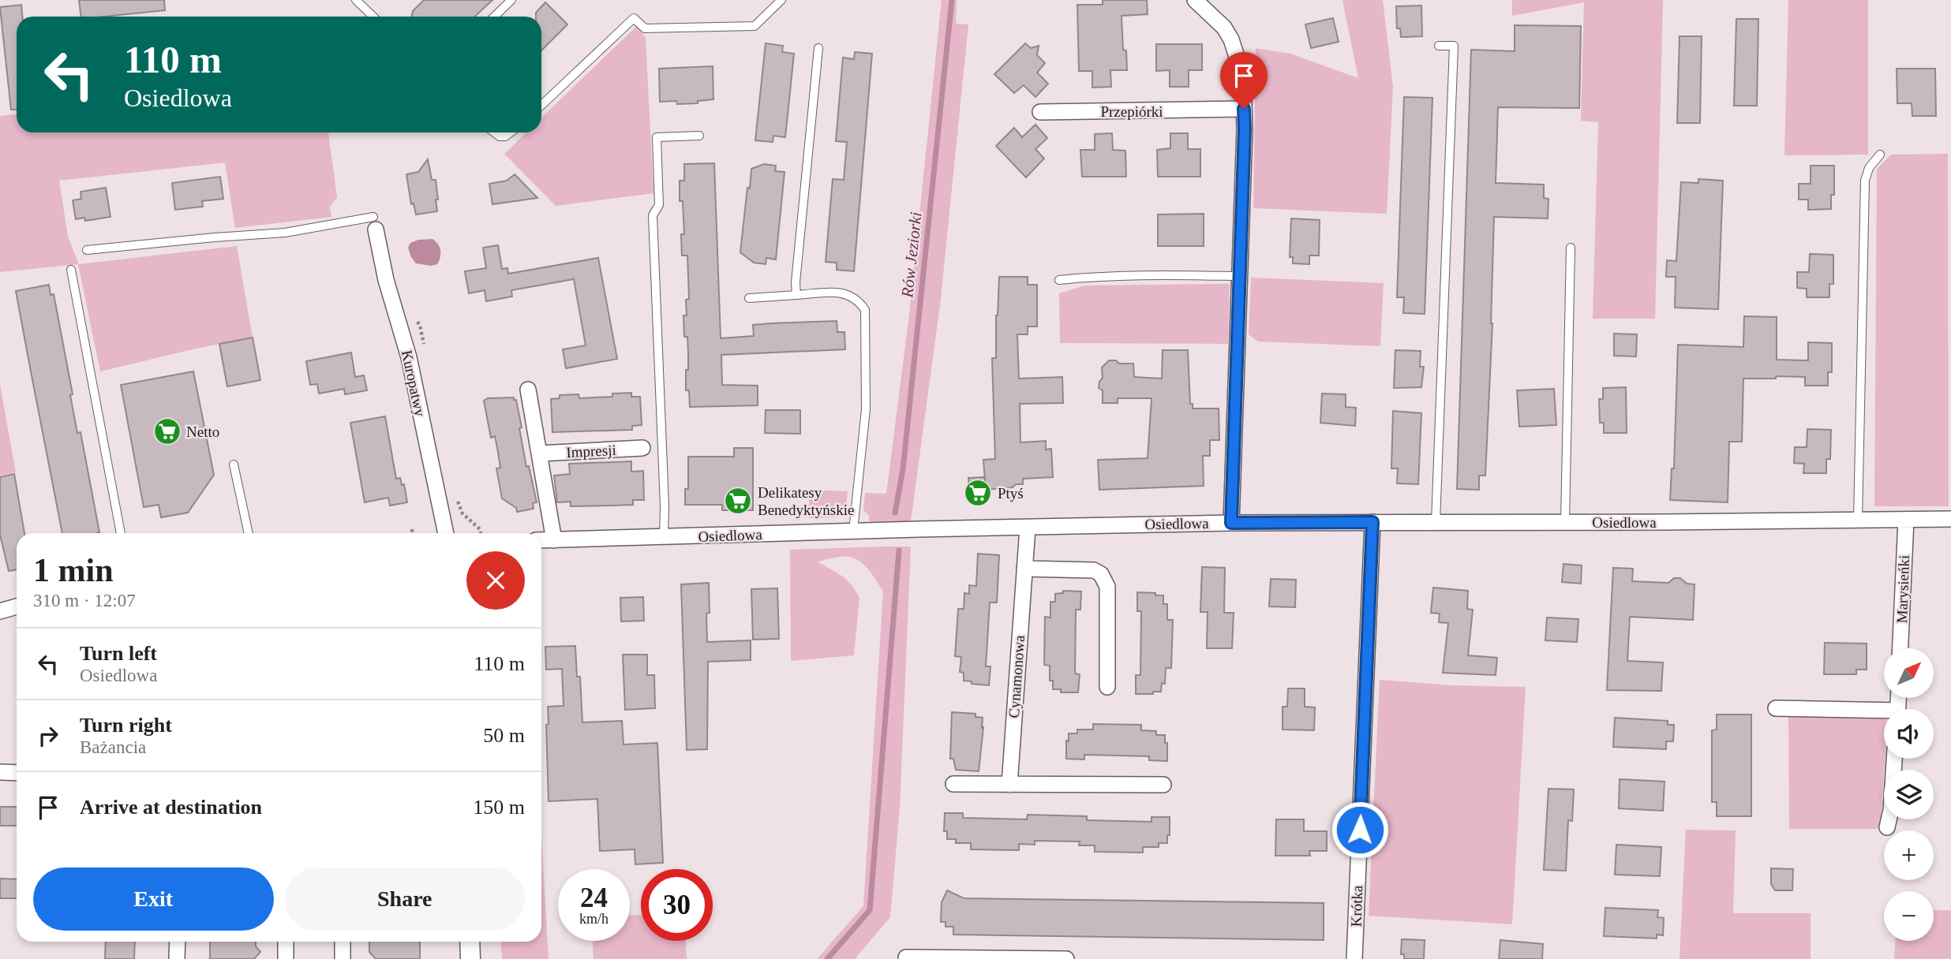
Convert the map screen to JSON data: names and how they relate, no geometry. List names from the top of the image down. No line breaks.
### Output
{"streets":{"street":["Przepiórki","Kuropatwy","Impresji","Osiedlowa","Marysieńki","Cynamonowa","Krótka"]},"crossings":[["Osiedlowa","Marysieńki"],["Osiedlowa","Cynamonowa"],["Osiedlowa","Krótka"]],"water":["Rów Jeziorki"],"places":{"supermarket":["Netto","Ptyś","Delikatesy Benedyktyńskie"]},"north":"top right","page":{"turn":["110 m","Osiedlowa"],"heading":["1 min","310 m · 12:07"],"list":[{"name":"Turn left","note":"Osiedlowa","value":"110 m"},{"name":"Turn right","note":"Bażancia","value":"50 m"},{"name":"Arrive at destination","value":"150 m"}],"map_buttons":["+","−"],"buttons":["Exit","Share"],"speed":"24 km/h","limit":"30"}}
